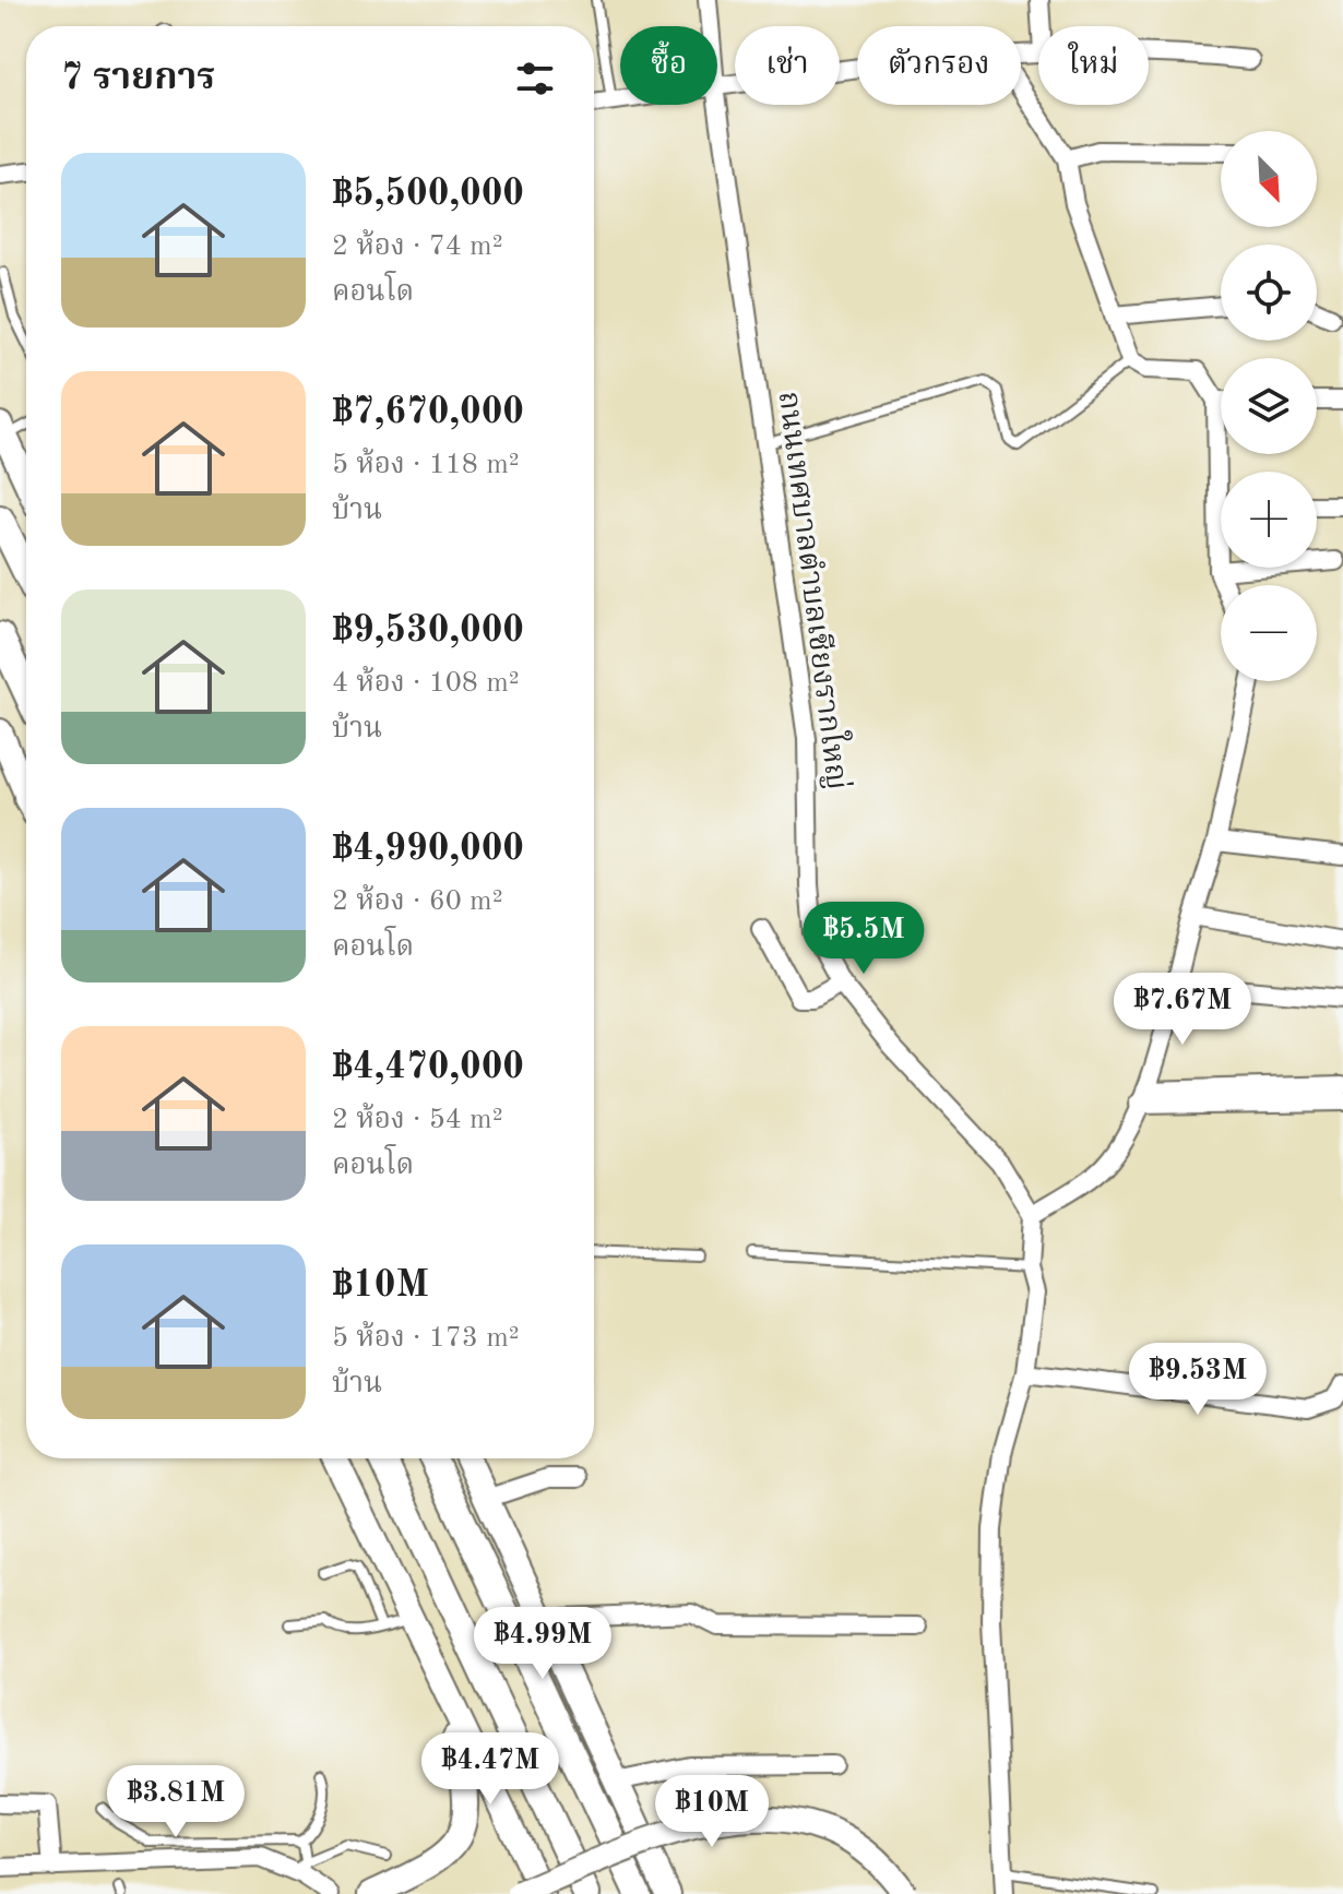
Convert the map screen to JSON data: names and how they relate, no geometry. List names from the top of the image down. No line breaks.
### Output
{"streets":{"street":["ถนนเทศบาลตำบลเชียงรากใหญ่"]},"north":"bottom right","page":{"chip":["ซื้อ","เช่า","ตัวกรอง","ใหม่"],"heading":"7 รายการ","map_buttons":["+","−"],"list":[{"name":"฿5,500,000","note":"2 ห้อง · 74 m² · คอนโด"},{"name":"฿7,670,000","note":"5 ห้อง · 118 m² · บ้าน"},{"name":"฿9,530,000","note":"4 ห้อง · 108 m² · บ้าน"},{"name":"฿4,990,000","note":"2 ห้อง · 60 m² · คอนโด"},{"name":"฿4,470,000","note":"2 ห้อง · 54 m² · คอนโด"},{"name":"฿10M","note":"5 ห้อง · 173 m² · บ้าน"}],"price":["฿5.5M","฿7.67M","฿9.53M","฿4.99M","฿4.47M","฿3.81M","฿10M"]}}
